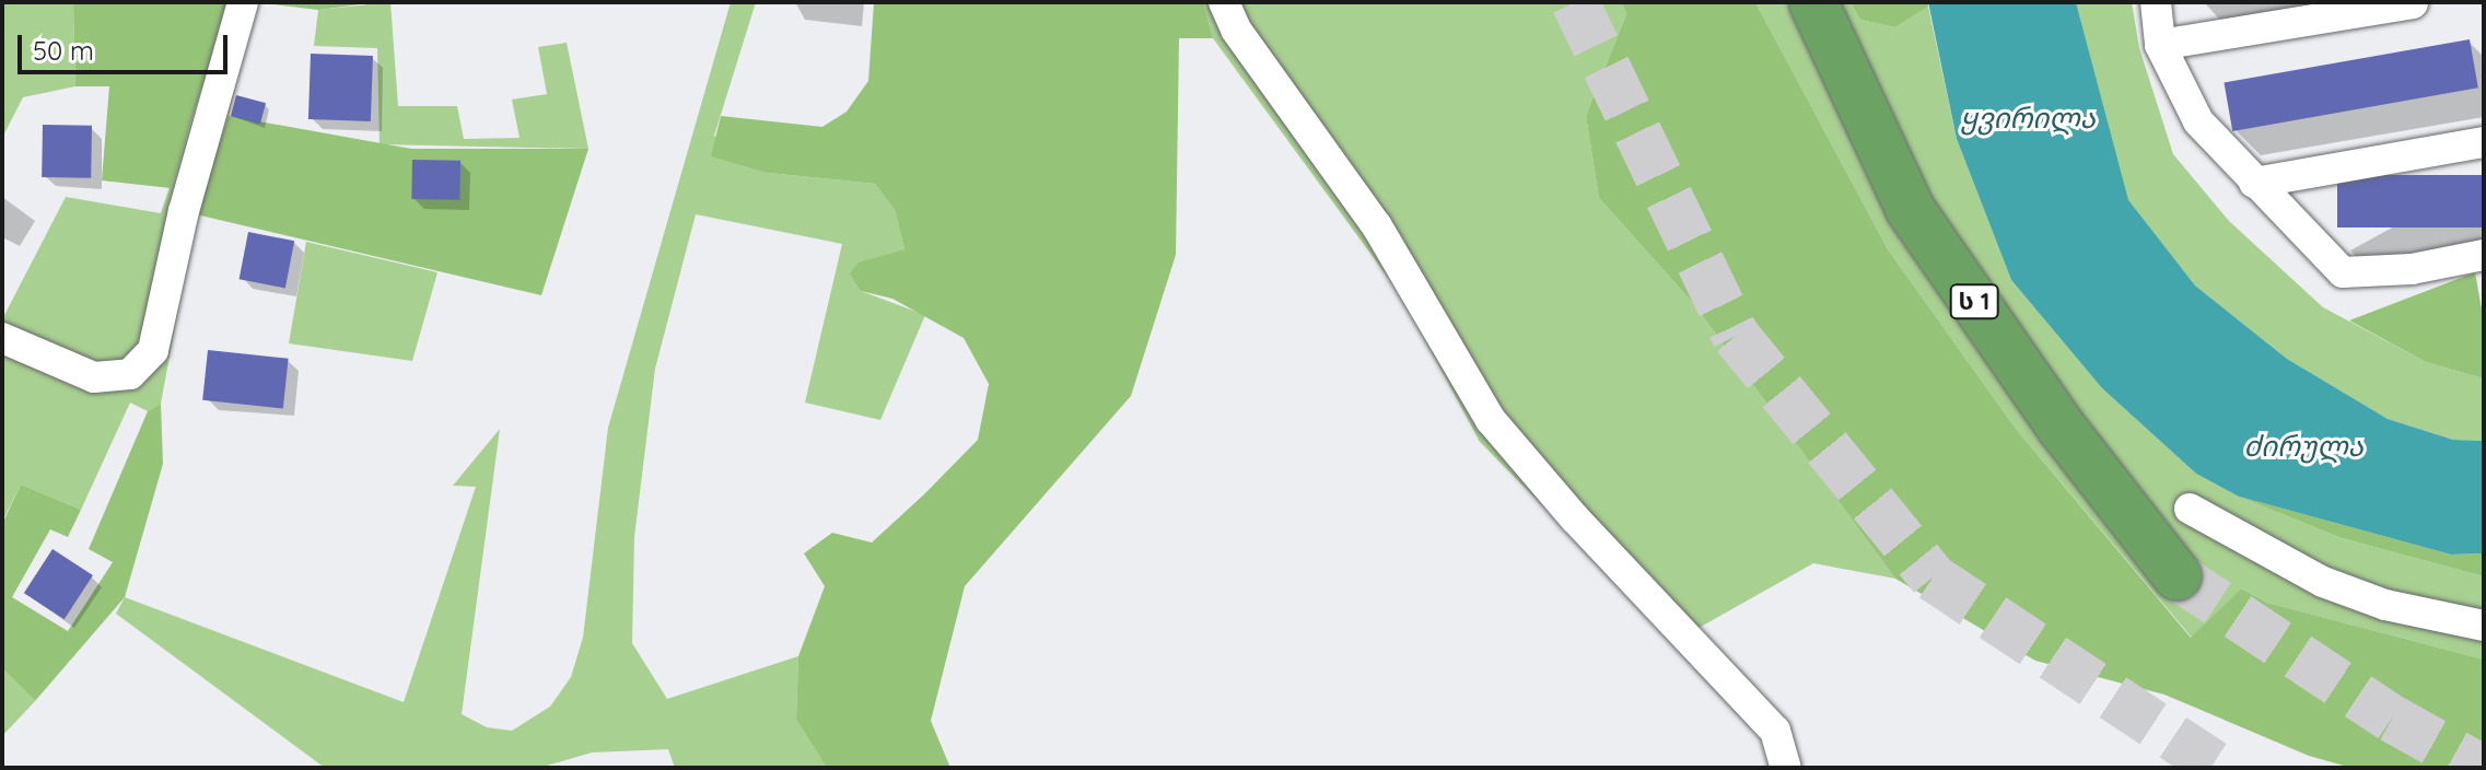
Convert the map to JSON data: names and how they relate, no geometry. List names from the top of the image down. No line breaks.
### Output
{"streets":{"highway":["ს 1"]},"water":["ყვირილა","ძირულა"],"scale_bar":"50 m"}
